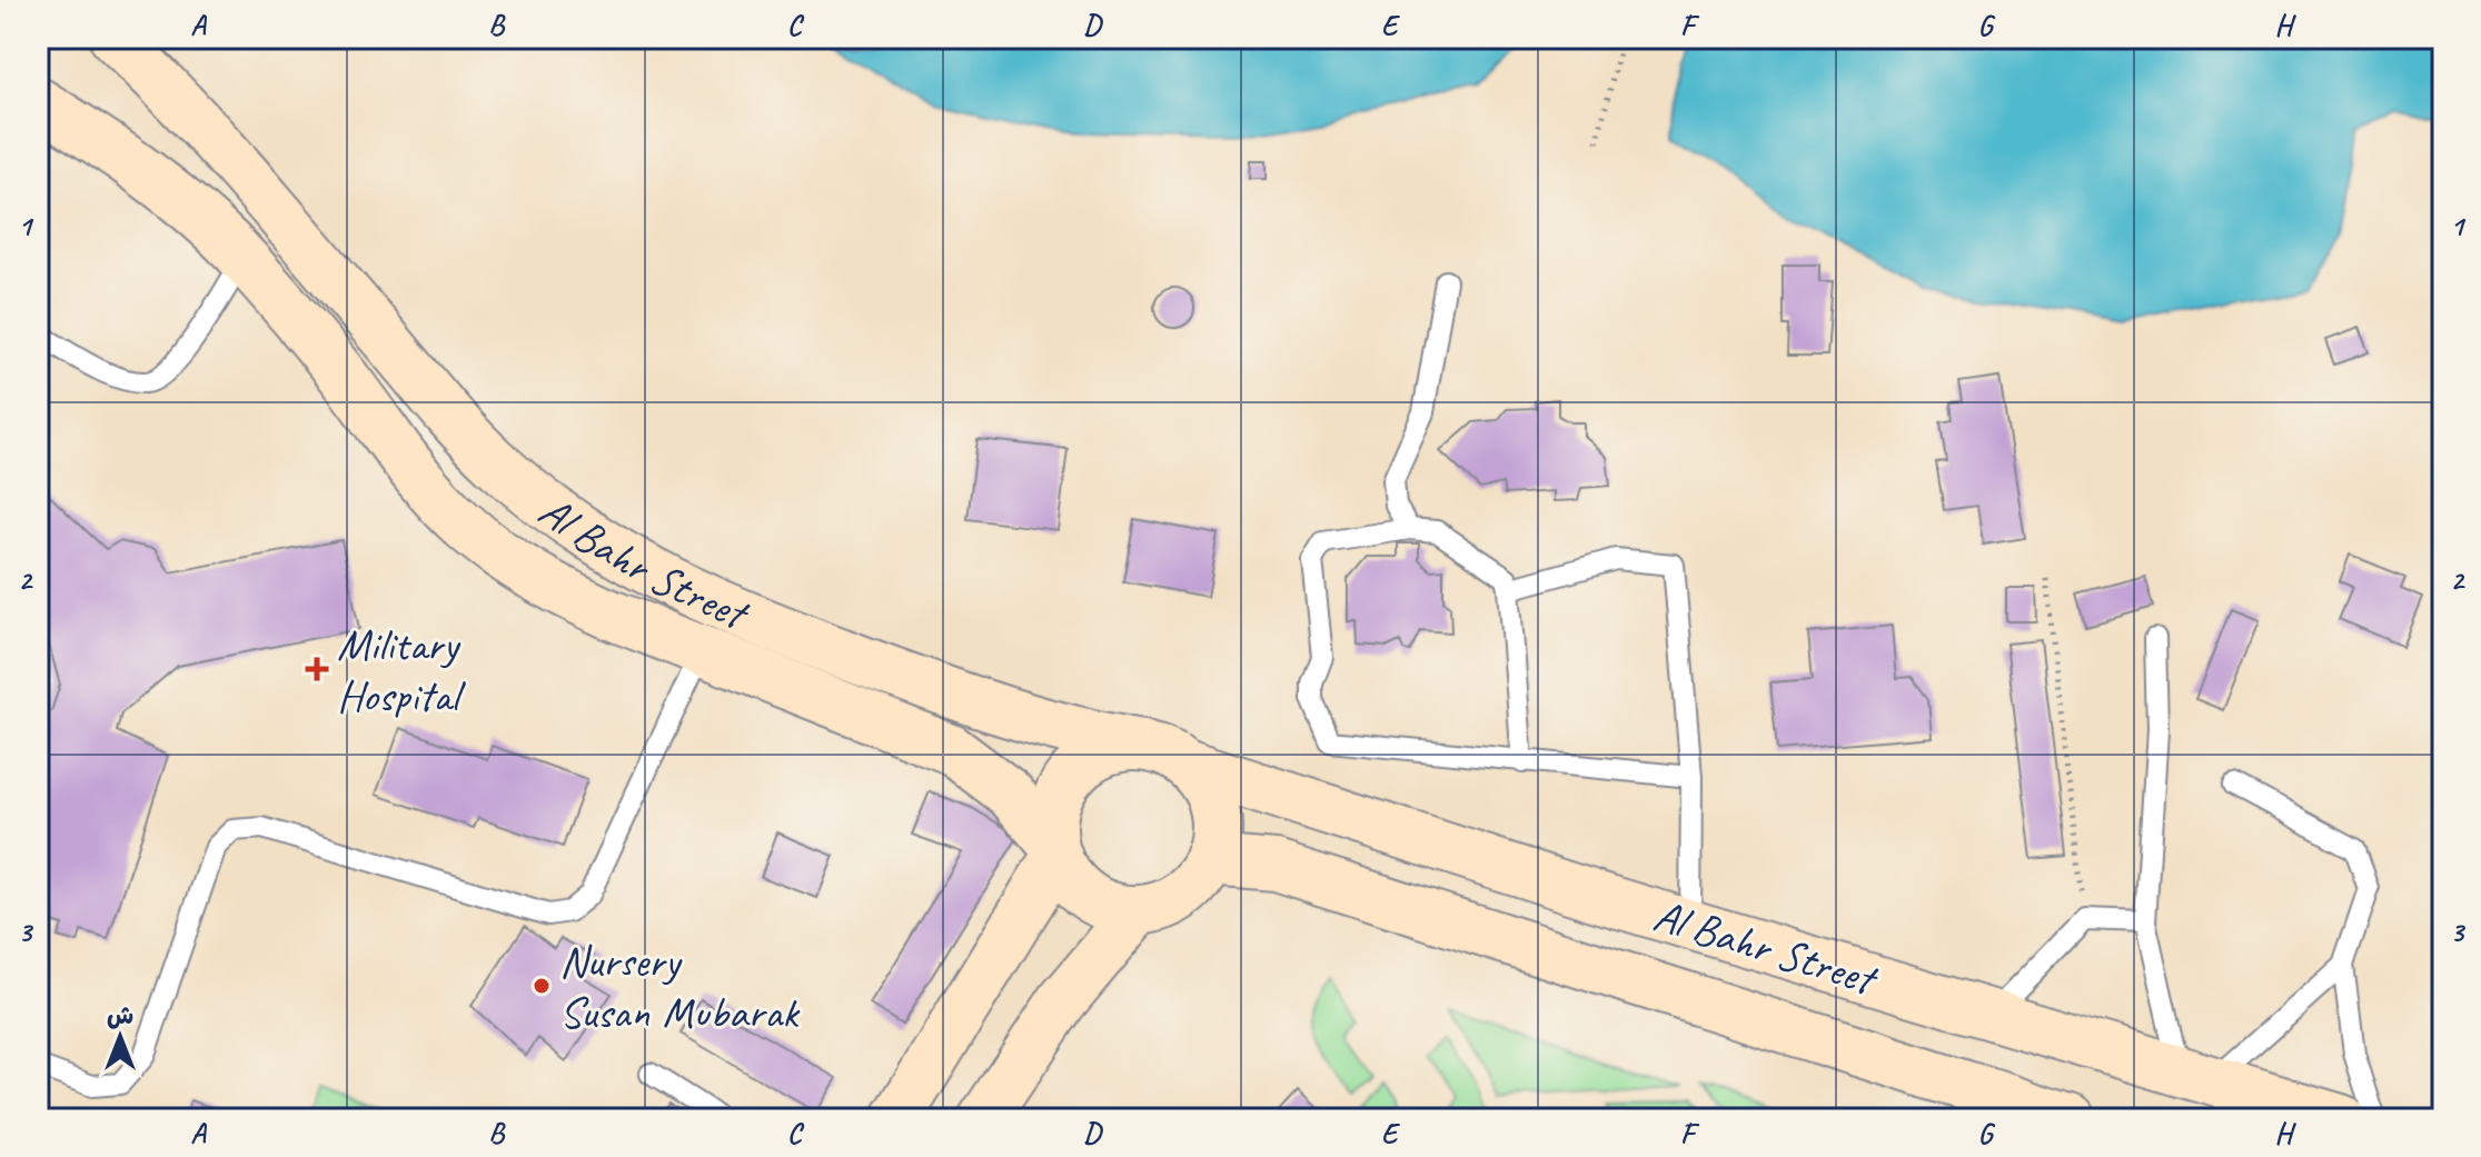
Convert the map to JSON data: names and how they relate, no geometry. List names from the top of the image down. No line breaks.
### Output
{"streets":{"main road":["Al Bahr Street"]},"places":{"health":["Military Hospital"],"other":["Nursery Susan Mubarak"]},"north":"top","grid":{"columns":["A","B","C","D","E","F","G","H"],"rows":["1","2","3"]}}
